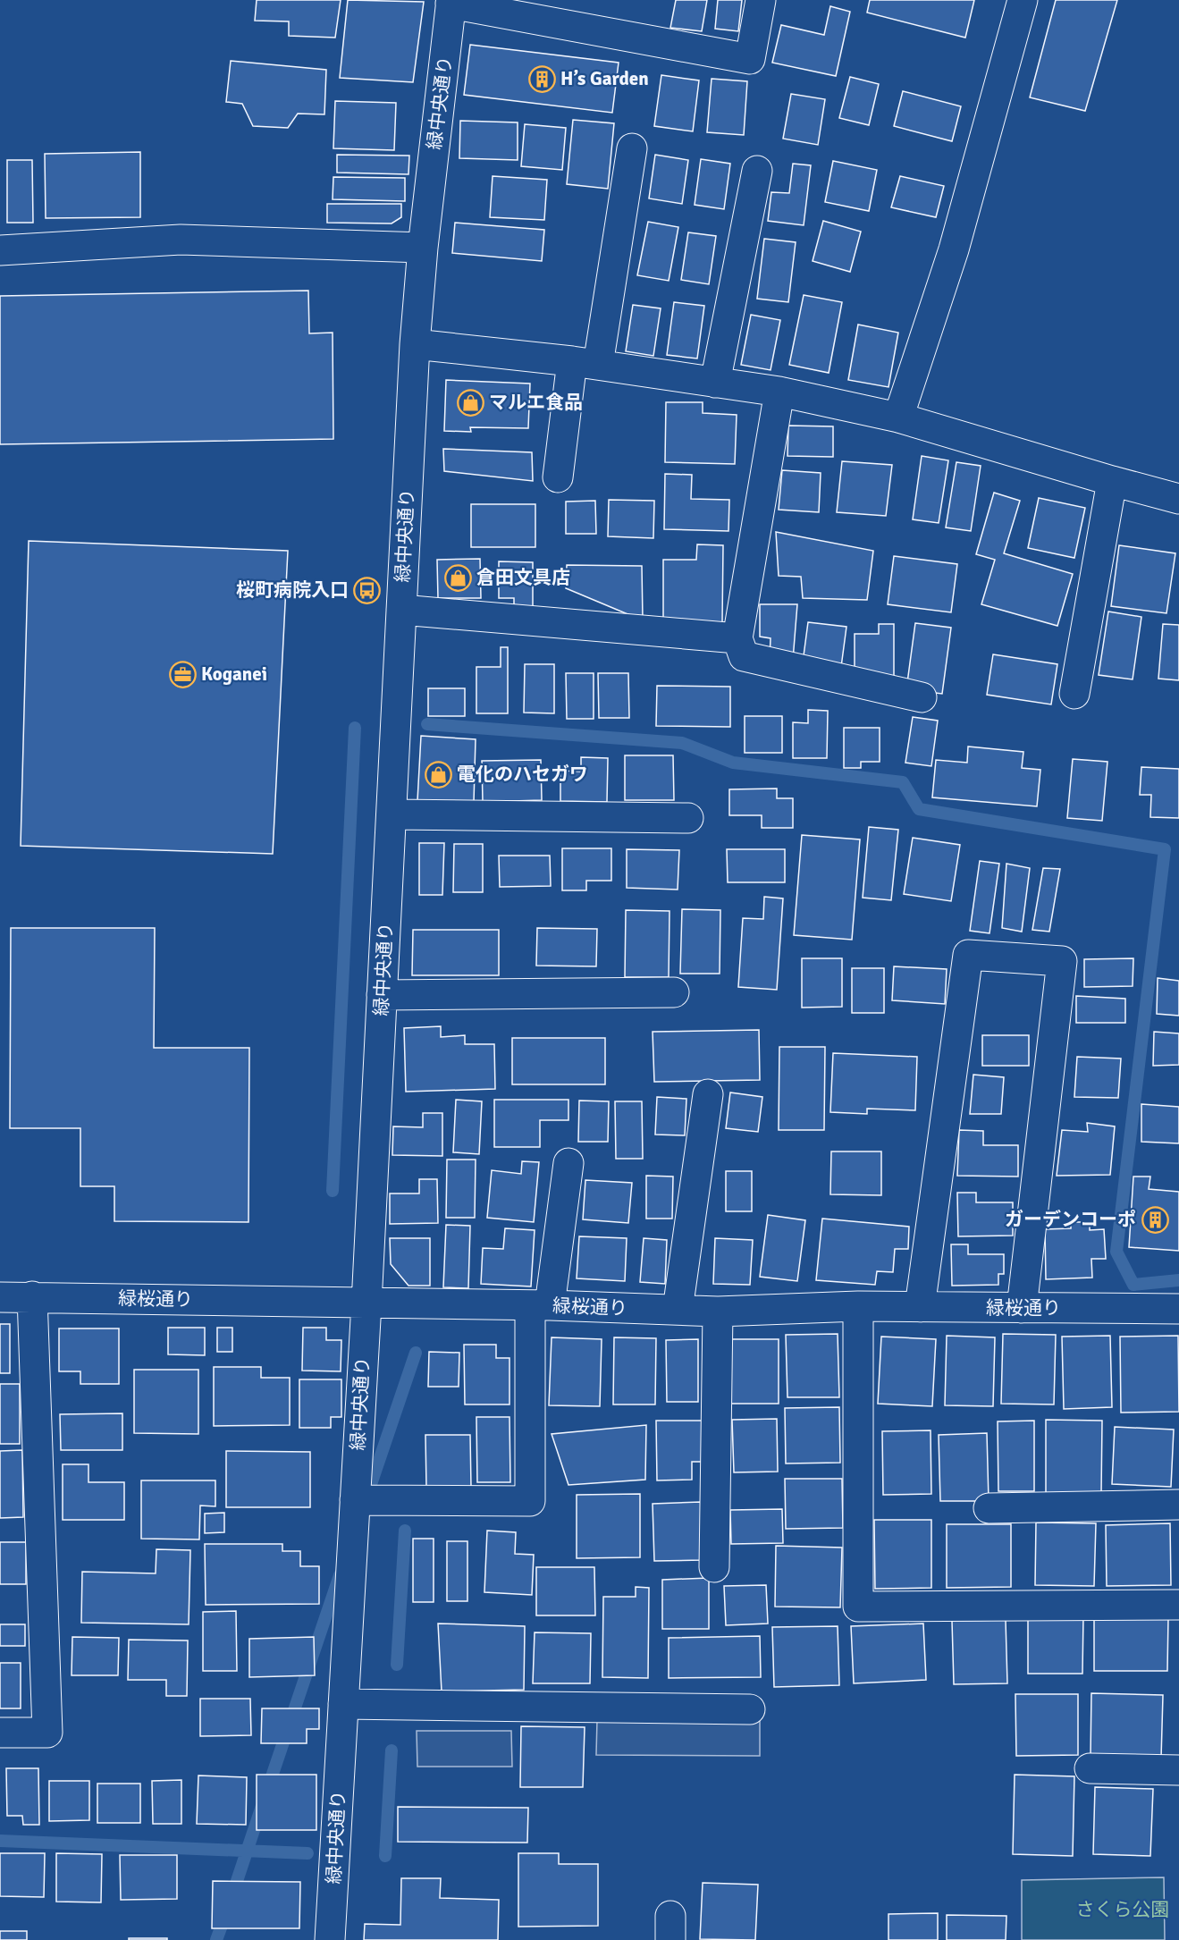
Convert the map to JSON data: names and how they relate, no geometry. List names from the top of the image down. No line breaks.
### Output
{"streets":{"street":["緑中央通り","緑桜通り"]},"crossings":[["緑中央通り","緑桜通り"]],"parks":["さくら公園"],"places":{"building":["H’s Garden","ガーデンコーポ"],"shop":["マルエ食品","倉田文具店","電化のハセガワ"],"bus stop":["桜町病院入口"],"office":["Koganei"]}}
